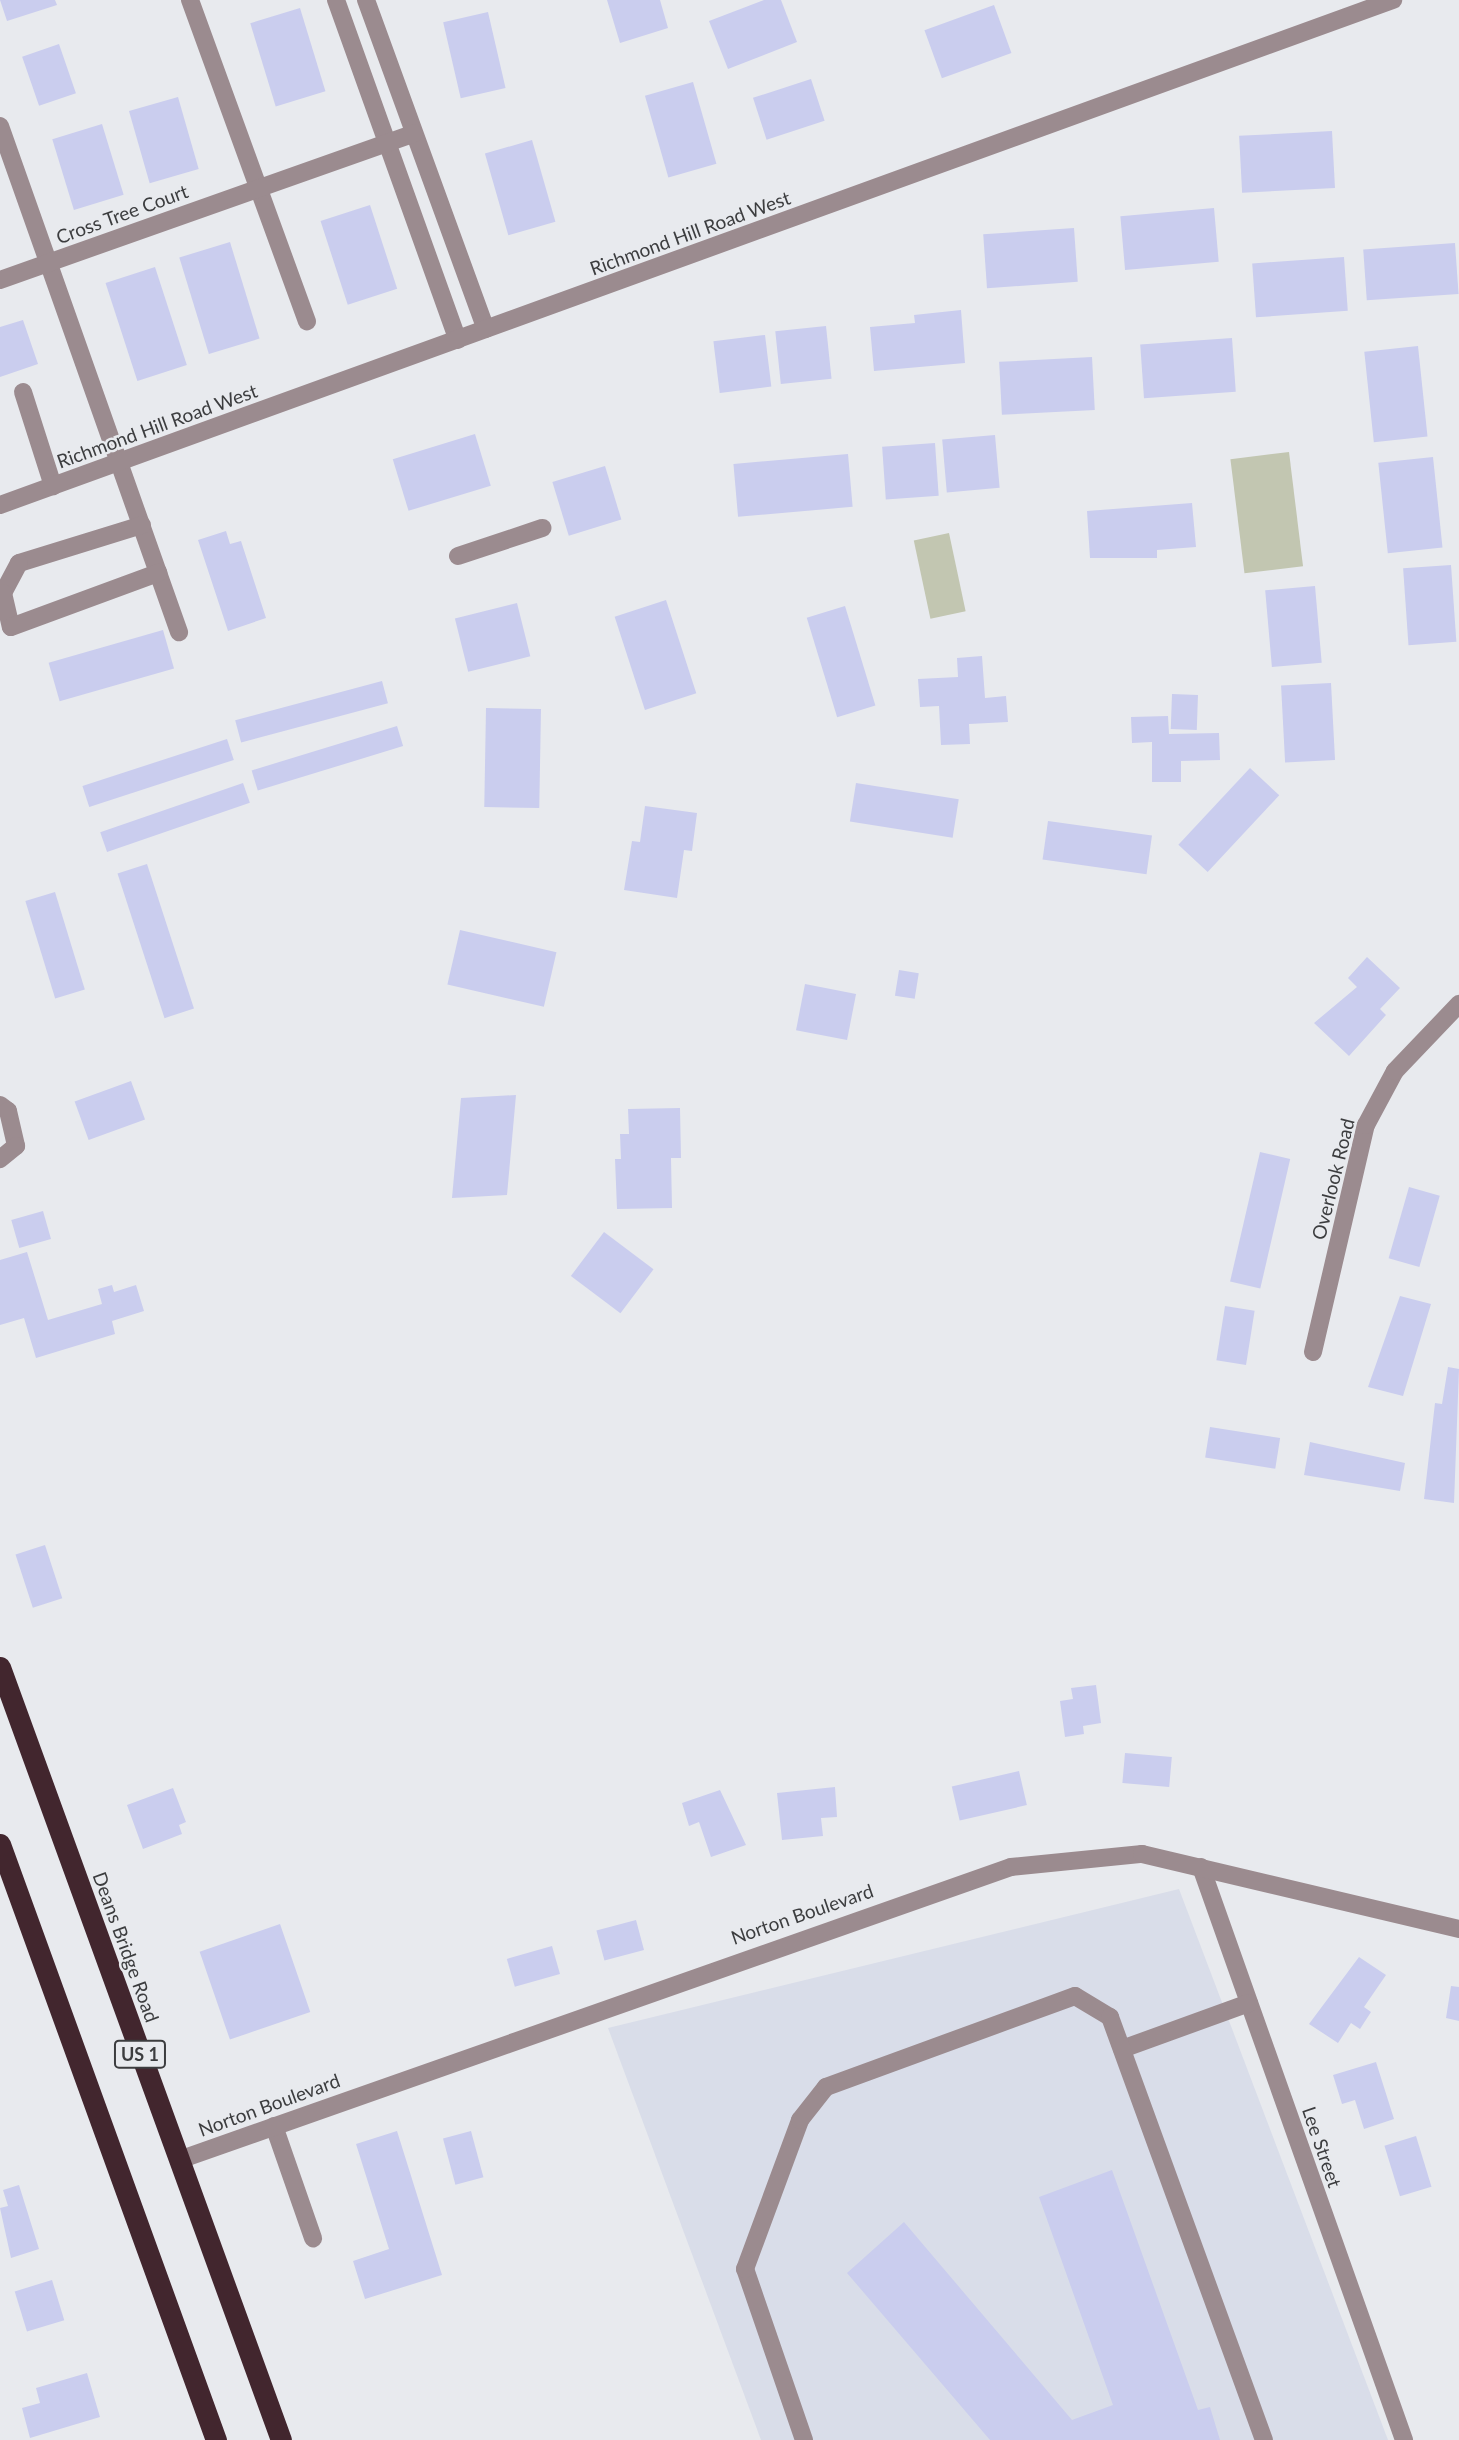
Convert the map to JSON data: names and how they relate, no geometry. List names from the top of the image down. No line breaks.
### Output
{"streets":{"highway":["Deans Bridge Road","US 1"],"street":["Cross Tree Court","Richmond Hill Road West","Overlook Road","Norton Boulevard","Lee Street"]},"crossings":[["Norton Boulevard","Deans Bridge Road"],["Norton Boulevard","Lee Street"]]}
